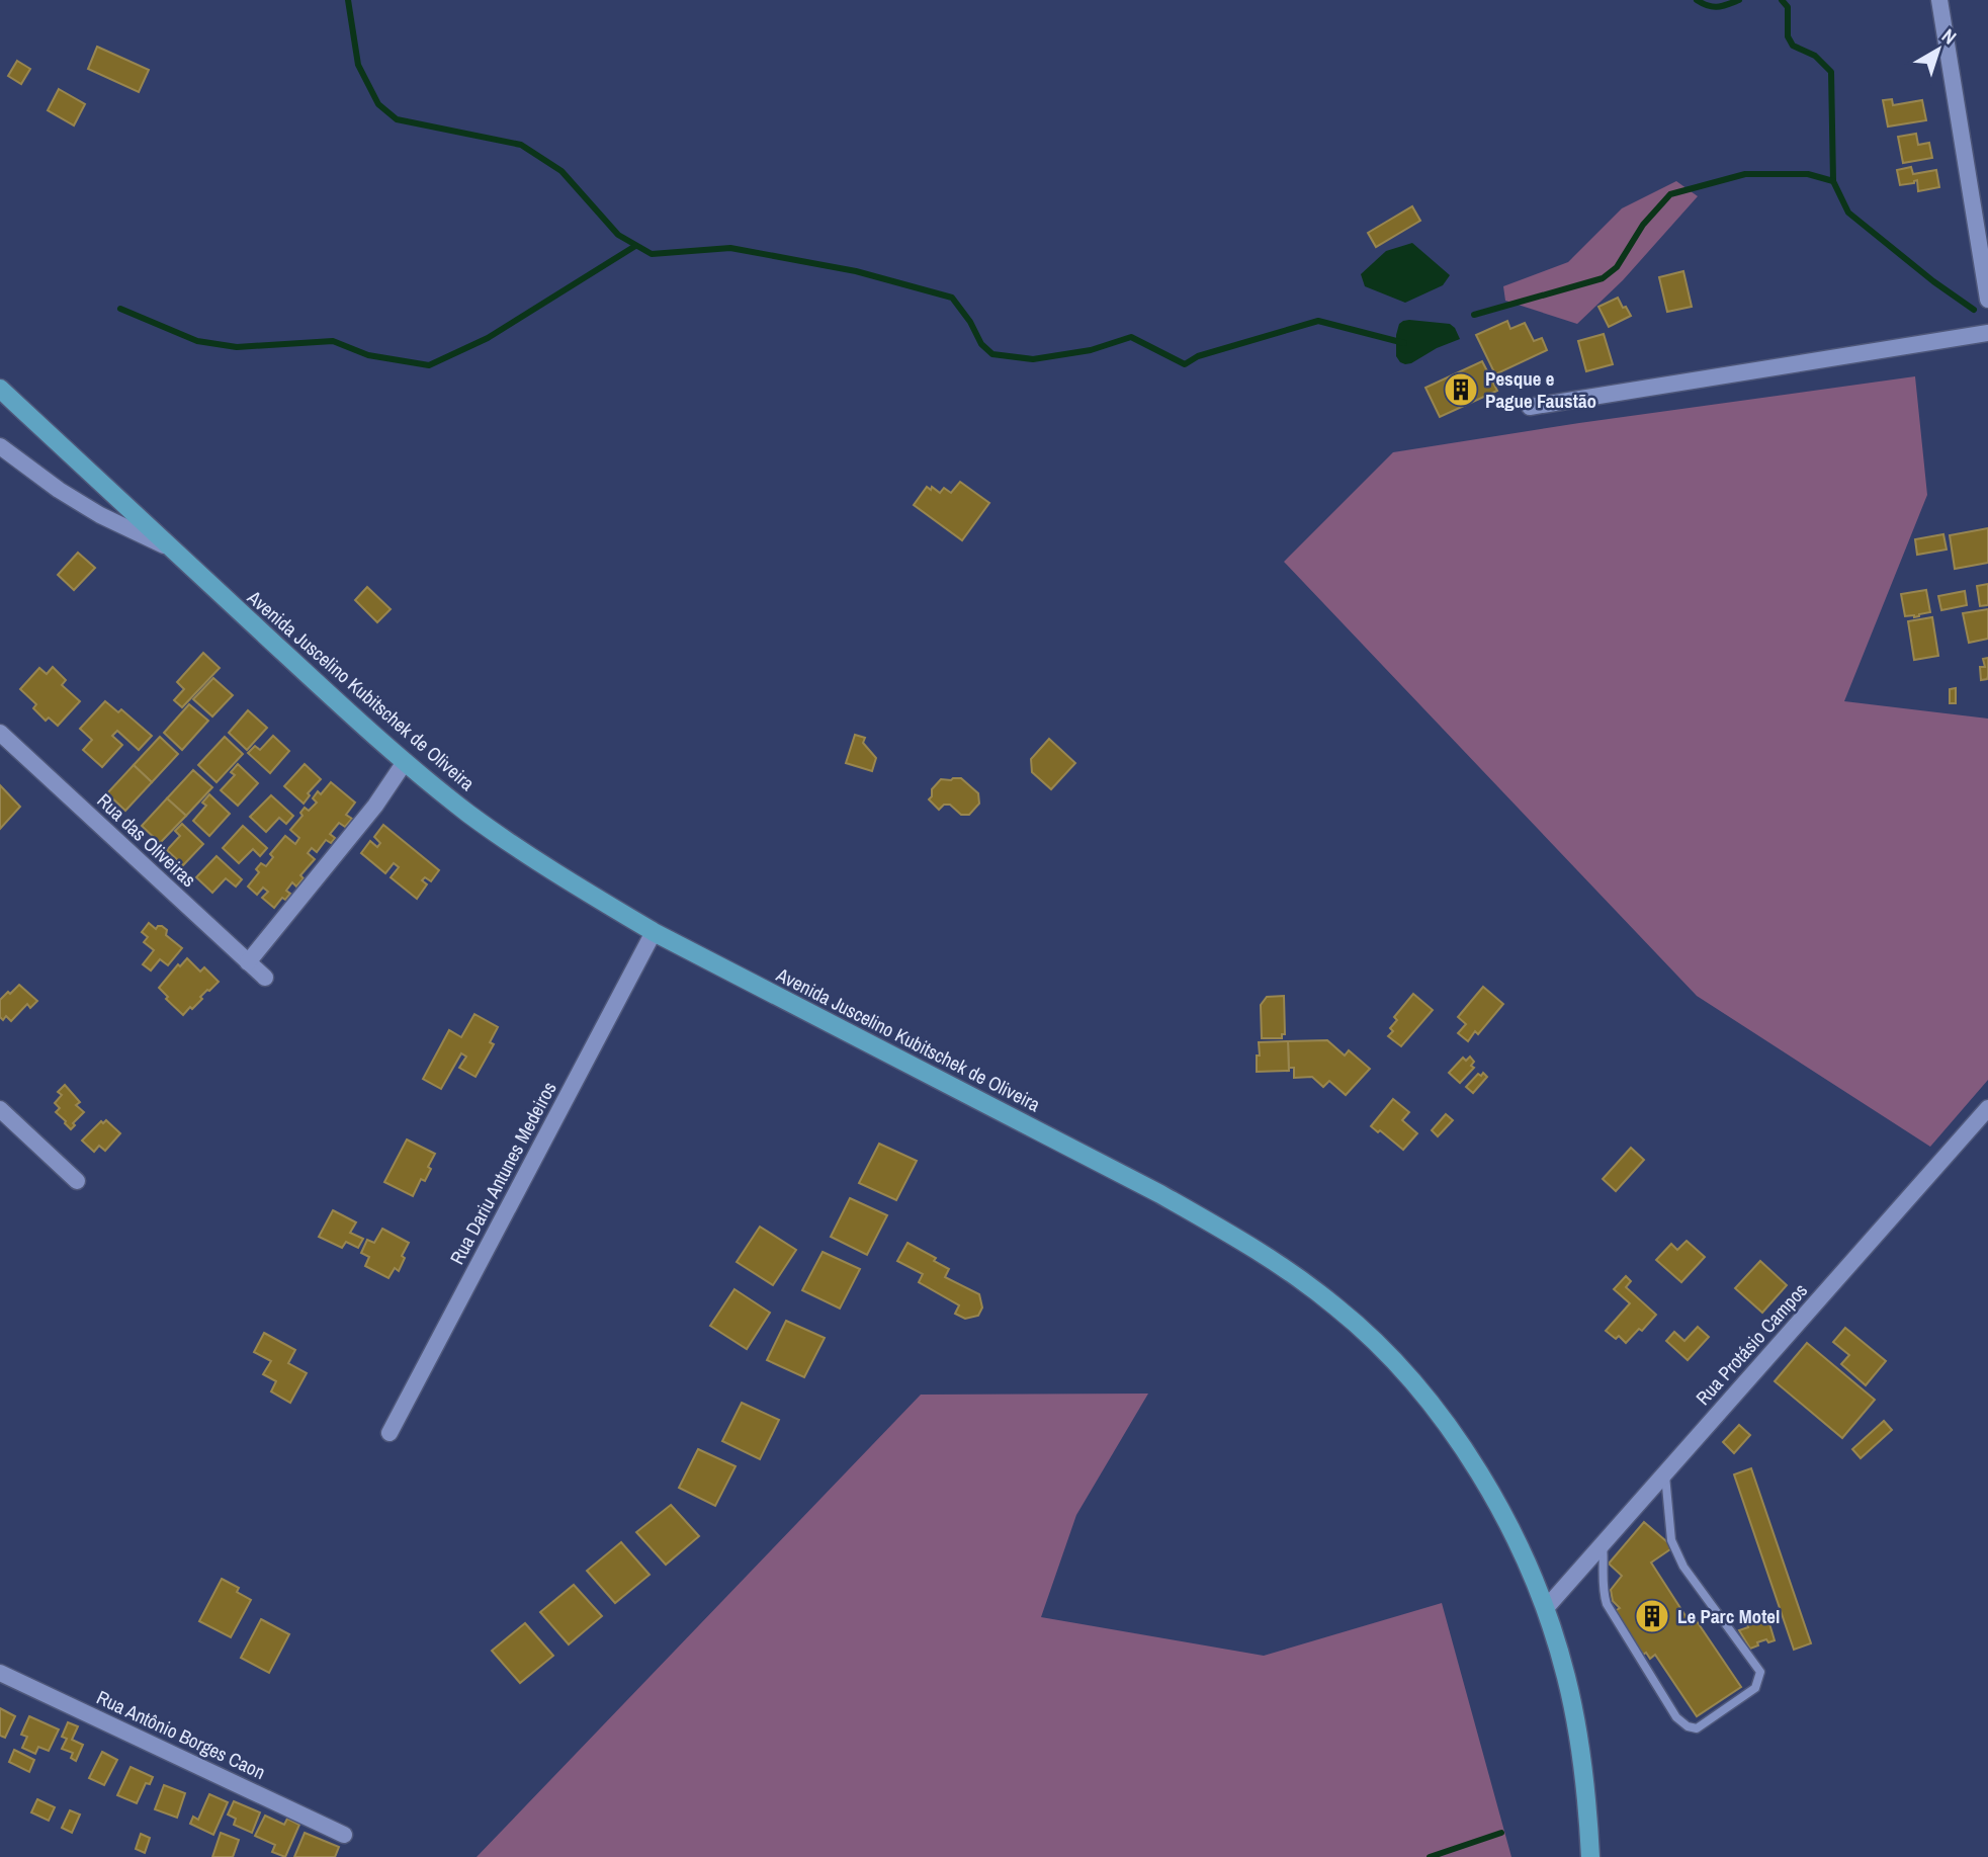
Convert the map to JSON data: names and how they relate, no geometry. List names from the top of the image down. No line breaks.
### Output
{"streets":{"main road":["Avenida Juscelino Kubitschek de Oliveira"],"street":["Rua das Oliveiras","Rua Dariu Antunes Medeiros","Rua Protásio Campos","Rua Antônio Borges Caon"]},"crossings":[["Avenida Juscelino Kubitschek de Oliveira","Rua Dariu Antunes Medeiros"],["Avenida Juscelino Kubitschek de Oliveira","Rua Protásio Campos"]],"places":{"building":["Pesque e Pague Faustão","Le Parc Motel"]},"north":"top right"}
